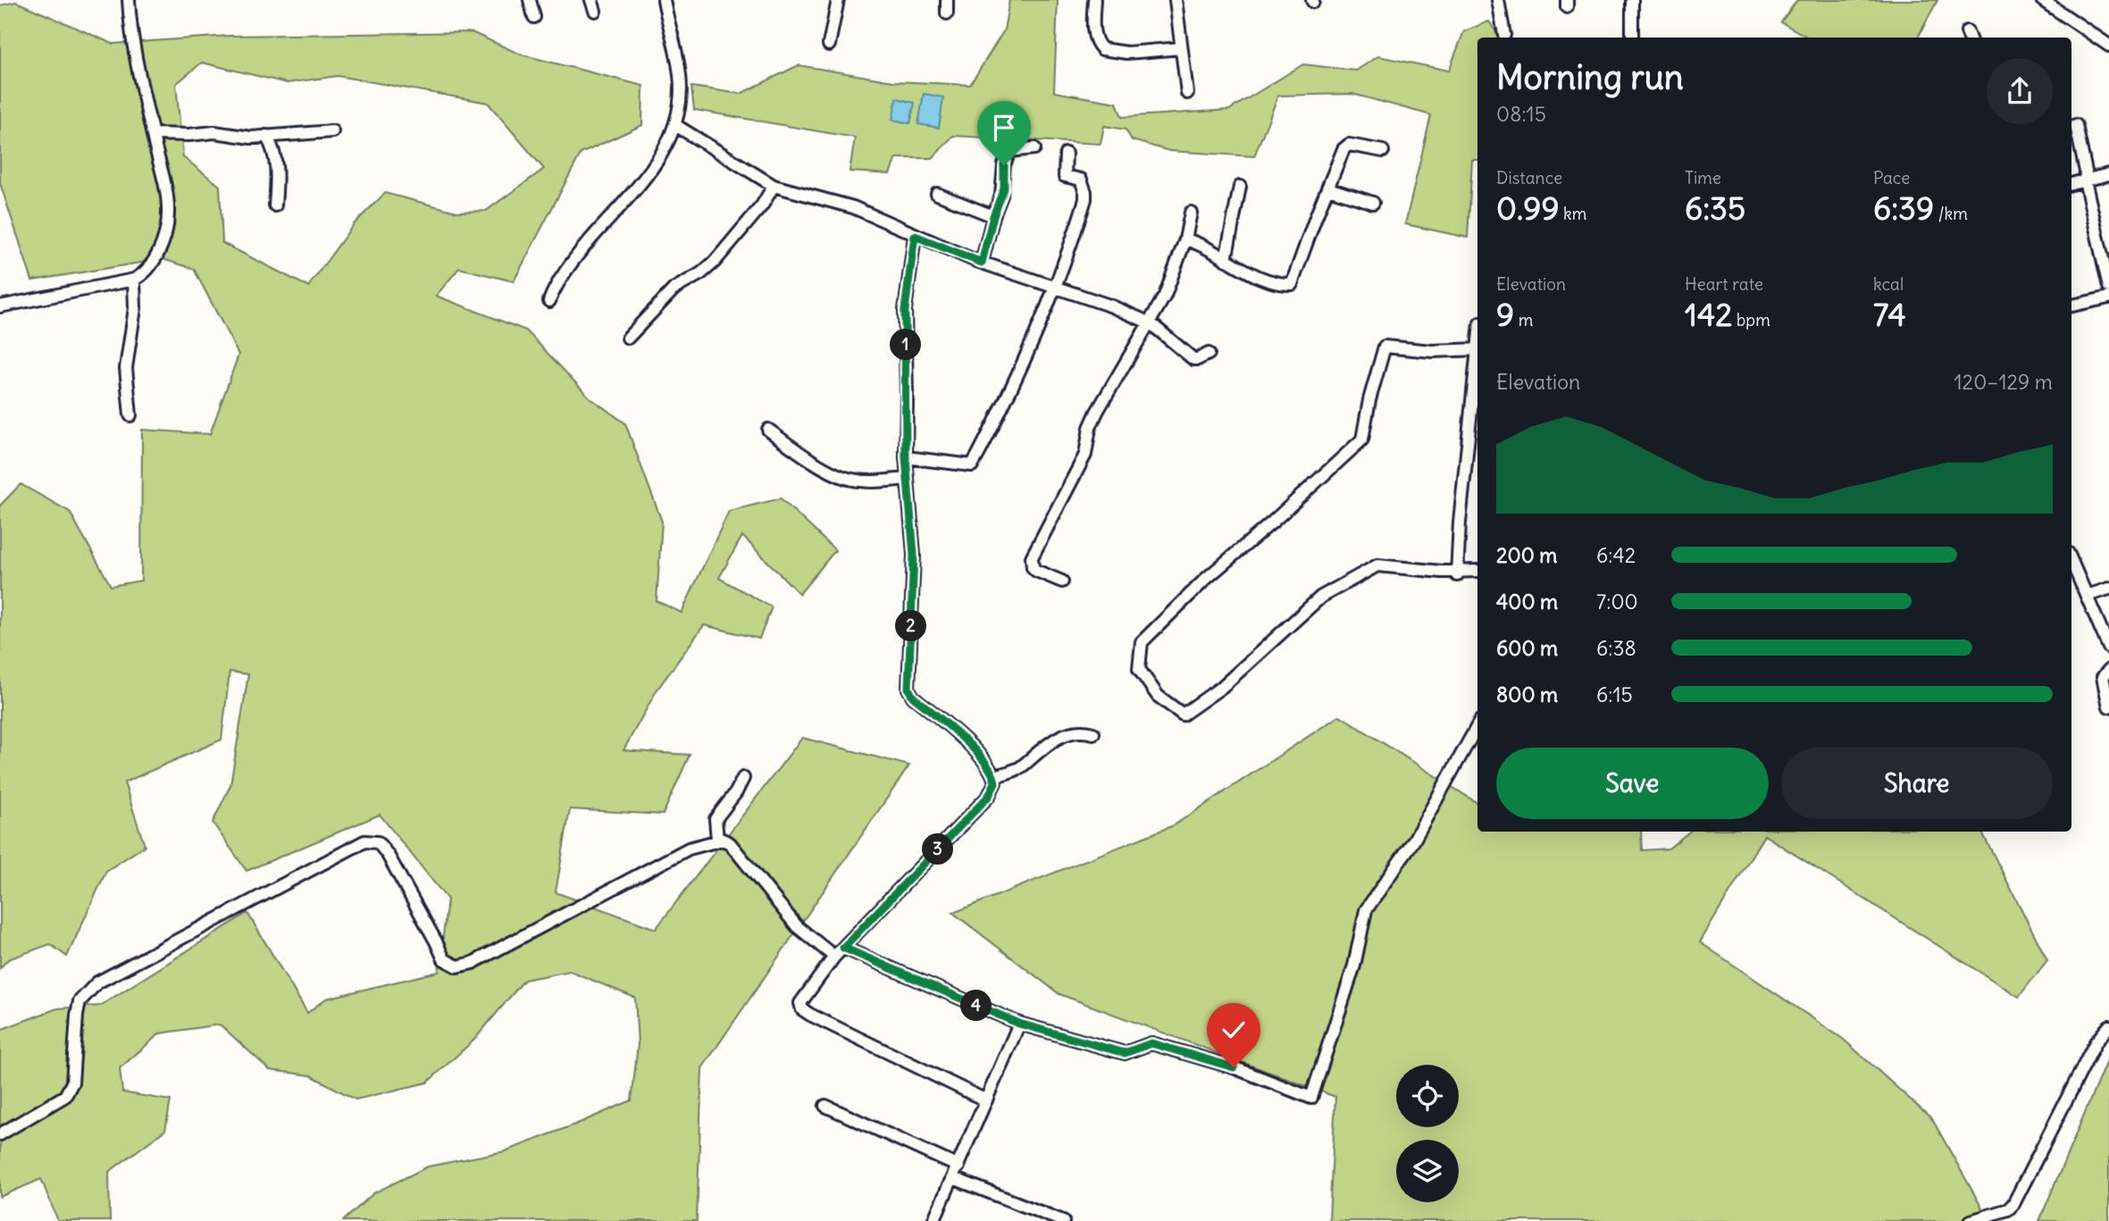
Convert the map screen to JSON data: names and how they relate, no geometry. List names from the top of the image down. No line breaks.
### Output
{"page":{"heading":["Morning run","08:15"],"stats":[["Distance","0.99 km"],["Time","6:35"],["Pace","6:39 /km"],["Elevation","9 m"],["Heart rate","142 bpm"],["kcal","74"]],"pins":["1","2","3","4"],"chart":["Elevation","120–129 m"],"list":[{"name":"200 m","note":"6:42"},{"name":"400 m","note":"7:00"},{"name":"600 m","note":"6:38"},{"name":"800 m","note":"6:15"}],"buttons":["Save","Share"]}}
